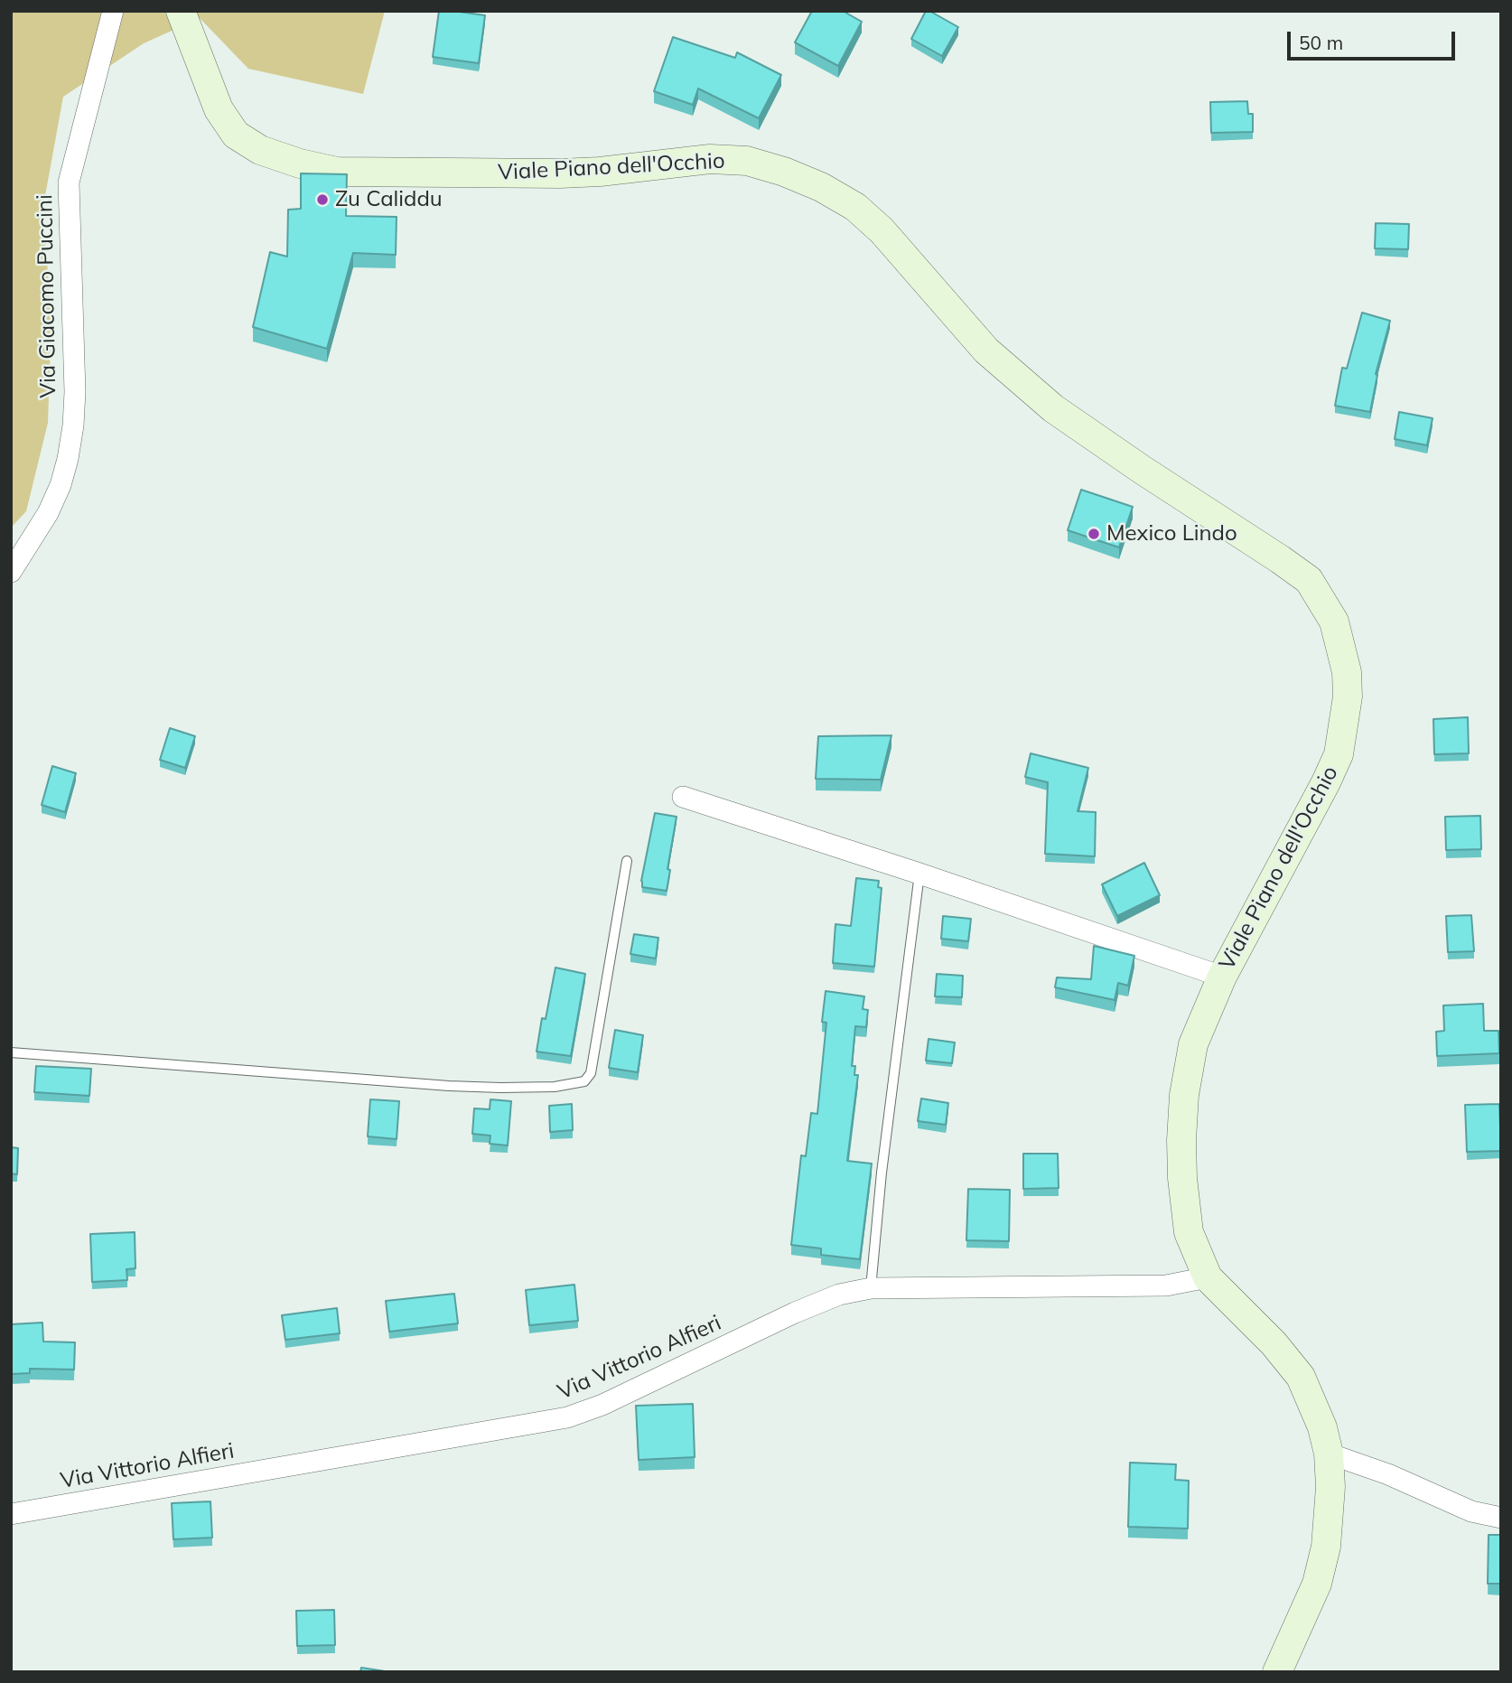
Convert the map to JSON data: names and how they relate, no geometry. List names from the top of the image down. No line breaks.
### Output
{"streets":{"main road":["Viale Piano dell'Occhio"],"street":["Via Giacomo Puccini","Via Vittorio Alfieri"]},"crossings":[["Viale Piano dell'Occhio","Via Vittorio Alfieri"]],"places":["Zu Caliddu","Mexico Lindo"],"scale_bar":"50 m"}
